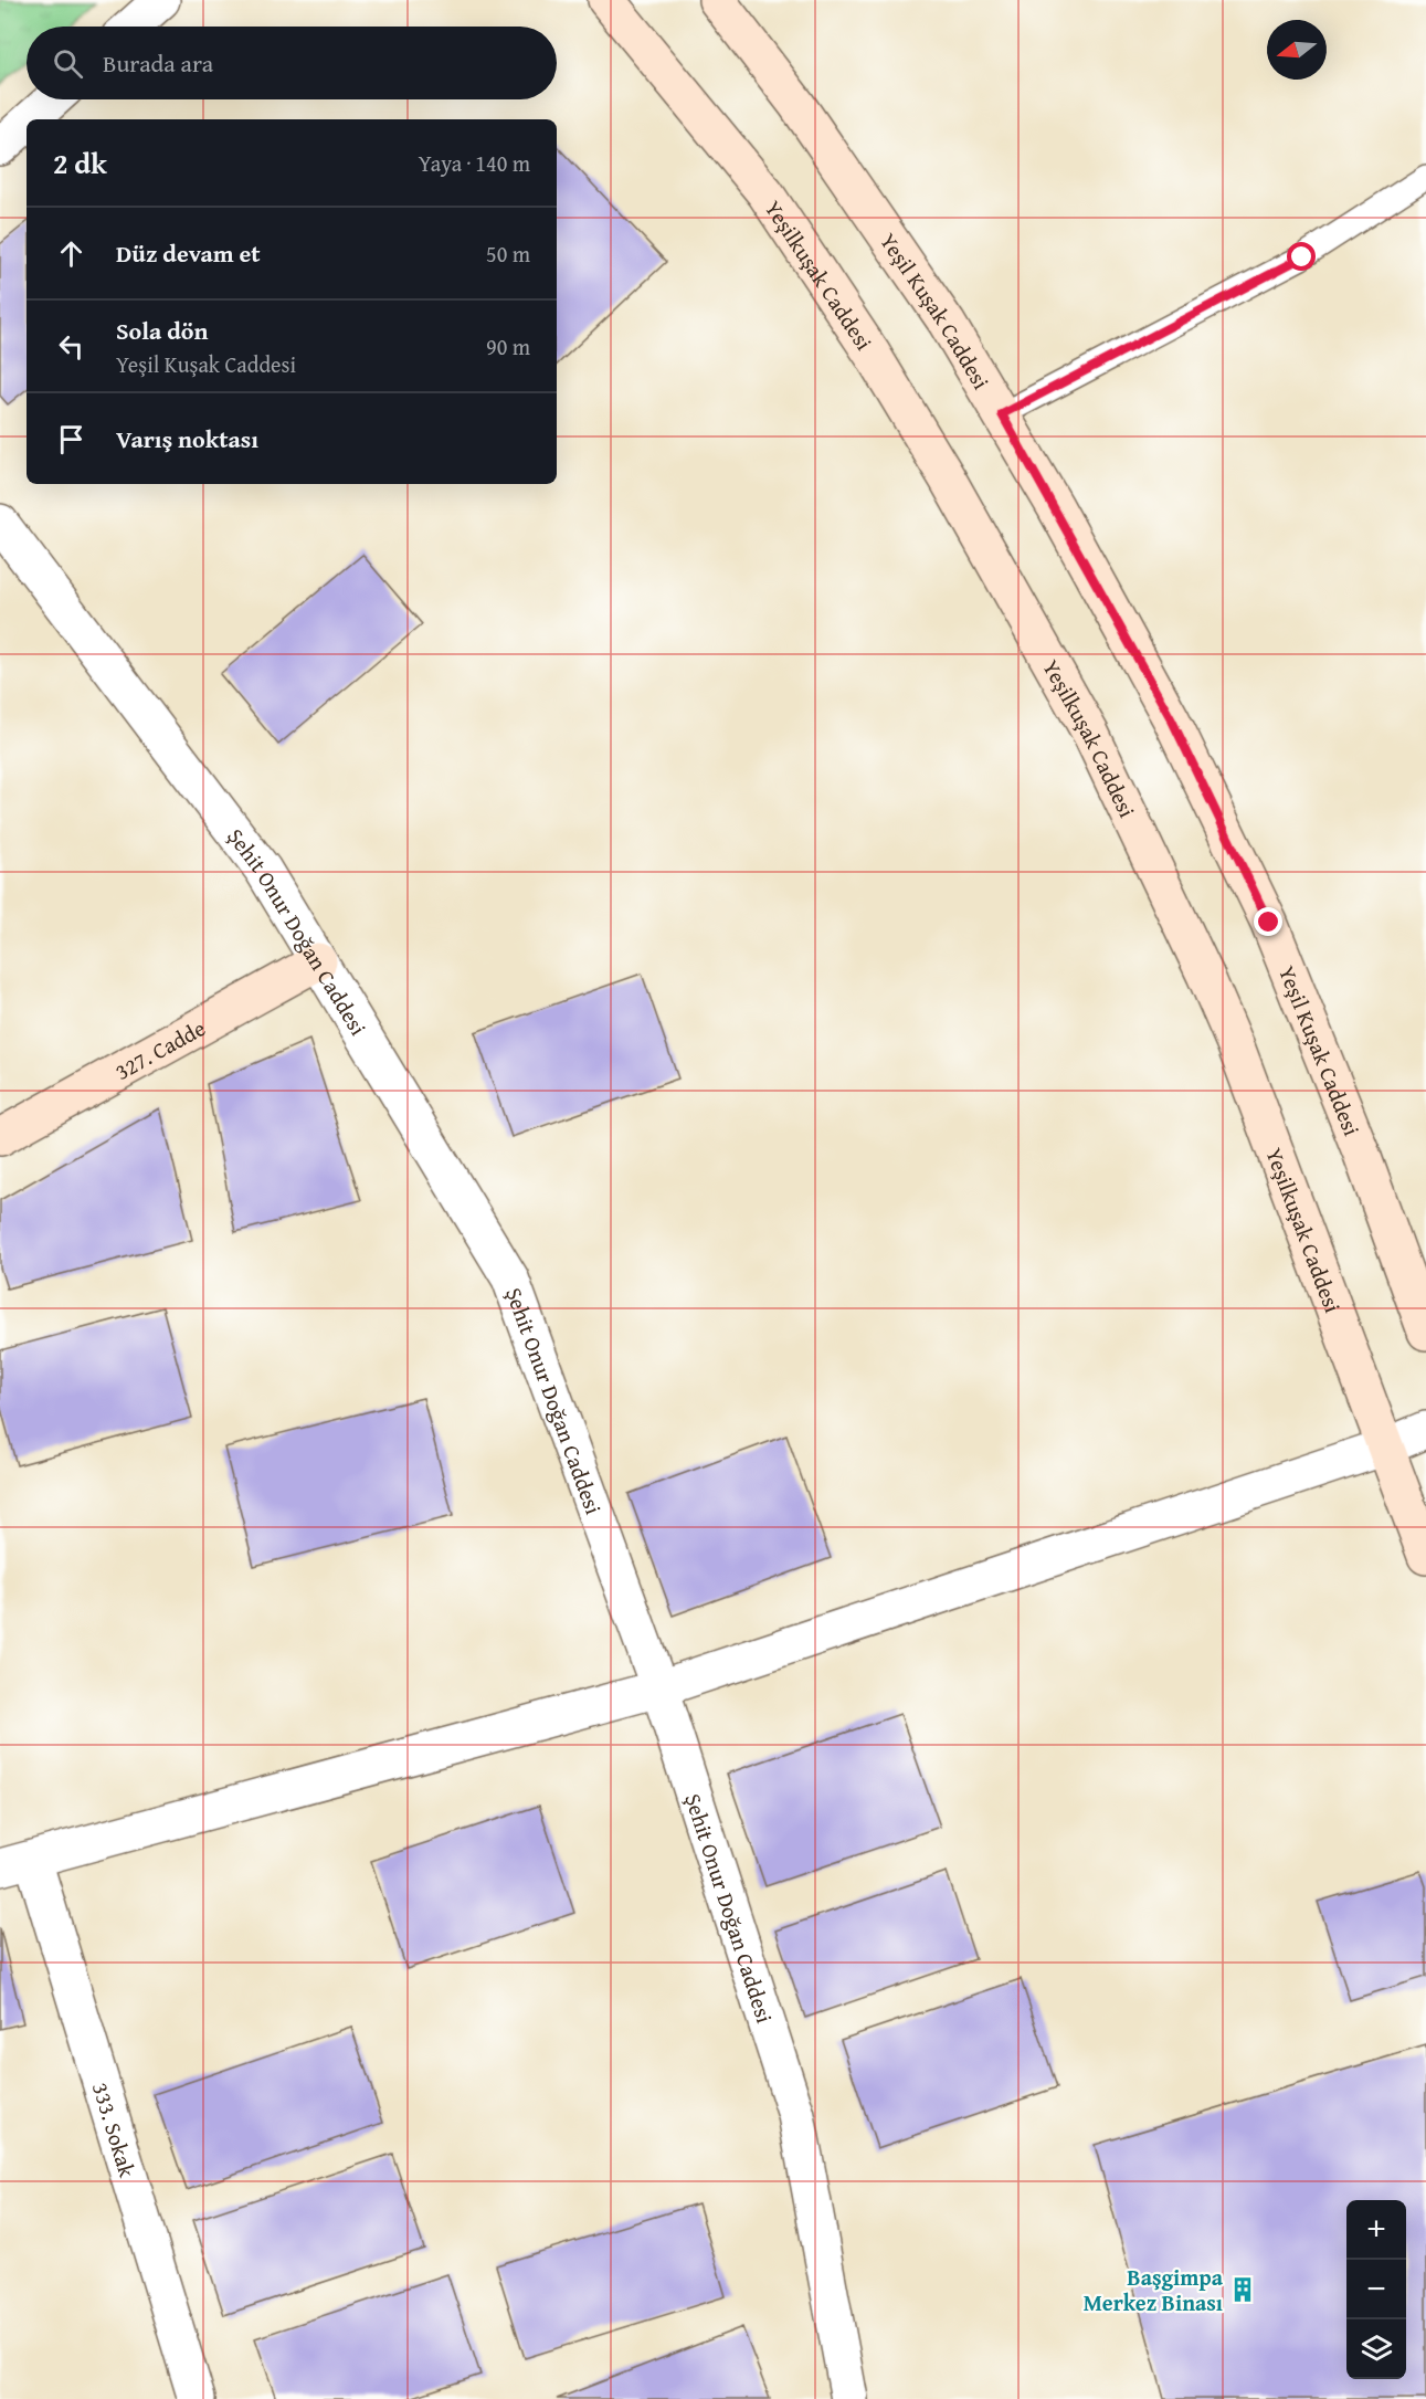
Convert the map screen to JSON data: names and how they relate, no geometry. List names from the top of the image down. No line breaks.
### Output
{"streets":{"main road":["Yeşilkuşak Caddesi","Yeşil Kuşak Caddesi","327. Cadde"],"street":["Şehit Onur Doğan Caddesi","333. Sokak"]},"crossings":[["Şehit Onur Doğan Caddesi","327. Cadde"]],"places":{"building":["Başgimpa Merkez Binası"]},"north":"left","page":{"search":"Burada ara","heading":["2 dk","Yaya · 140 m"],"list":[["Düz devam et","50 m"],["Sola dön","Yeşil Kuşak Caddesi","90 m"],"Varış noktası"],"map_buttons":["+","−"]}}
